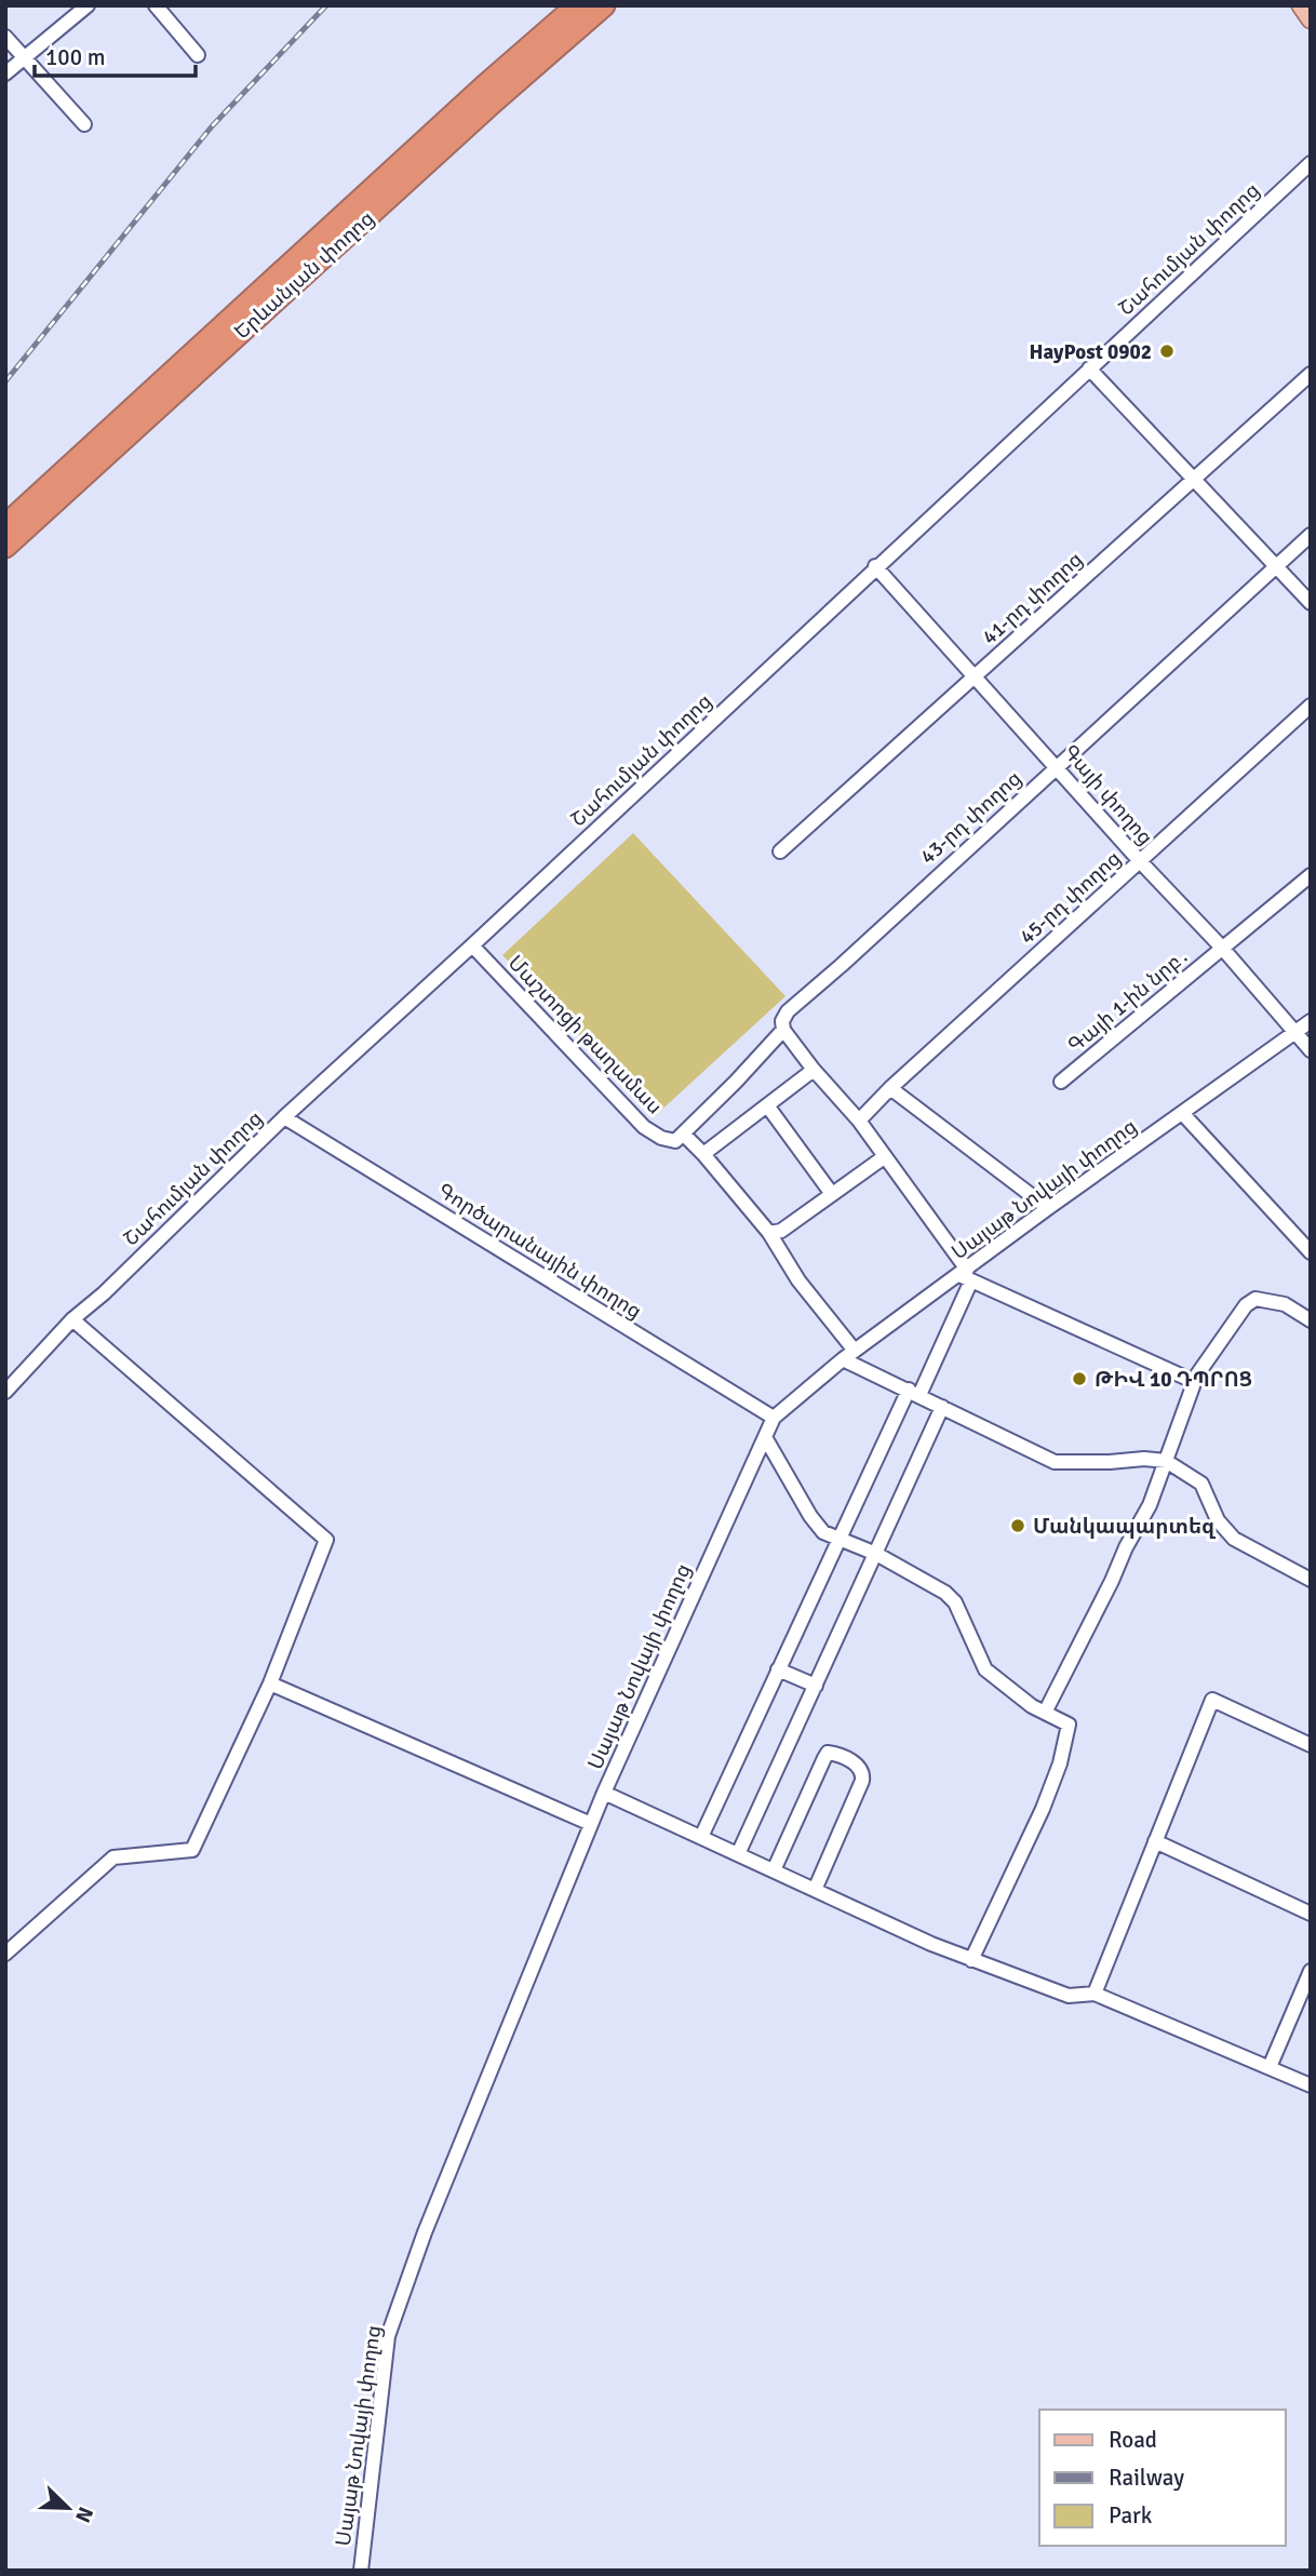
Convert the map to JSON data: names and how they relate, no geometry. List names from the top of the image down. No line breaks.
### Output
{"streets":{"highway":["Երևանյան փողոց"],"street":["Շահումյան փողոց","41-րդ փողոց","Գայի փողոց","43-րդ փողոց","45-րդ փողոց","Գայի 1-ին նրբ․","Մաշտոցի թաղամաս","Սայաթ Նովայի փողոց","Գործարանային փողոց"]},"crossings":[["Շահումյան փողոց","Գայի փողոց"],["Շահումյան փողոց","Մաշտոցի թաղամաս"],["Շահումյան փողոց","Գործարանային փողոց"],["41-րդ փողոց","Գայի փողոց"],["Գայի փողոց","43-րդ փողոց"],["Գայի փողոց","45-րդ փողոց"],["Գայի փողոց","Գայի 1-ին նրբ․"],["Գայի փողոց","Սայաթ Նովայի փողոց"],["43-րդ փողոց","Մաշտոցի թաղամաս"],["Մաշտոցի թաղամաս","Սայաթ Նովայի փողոց"],["Սայաթ Նովայի փողոց","Գործարանային փողոց"]],"places":["HayPost 0902","ԹԻՎ 10 ԴՊՐՈՑ","Մանկապարտեզ"],"legend":["Road","Railway","Park"],"scale_bar":"100 m","north":"bottom right"}
